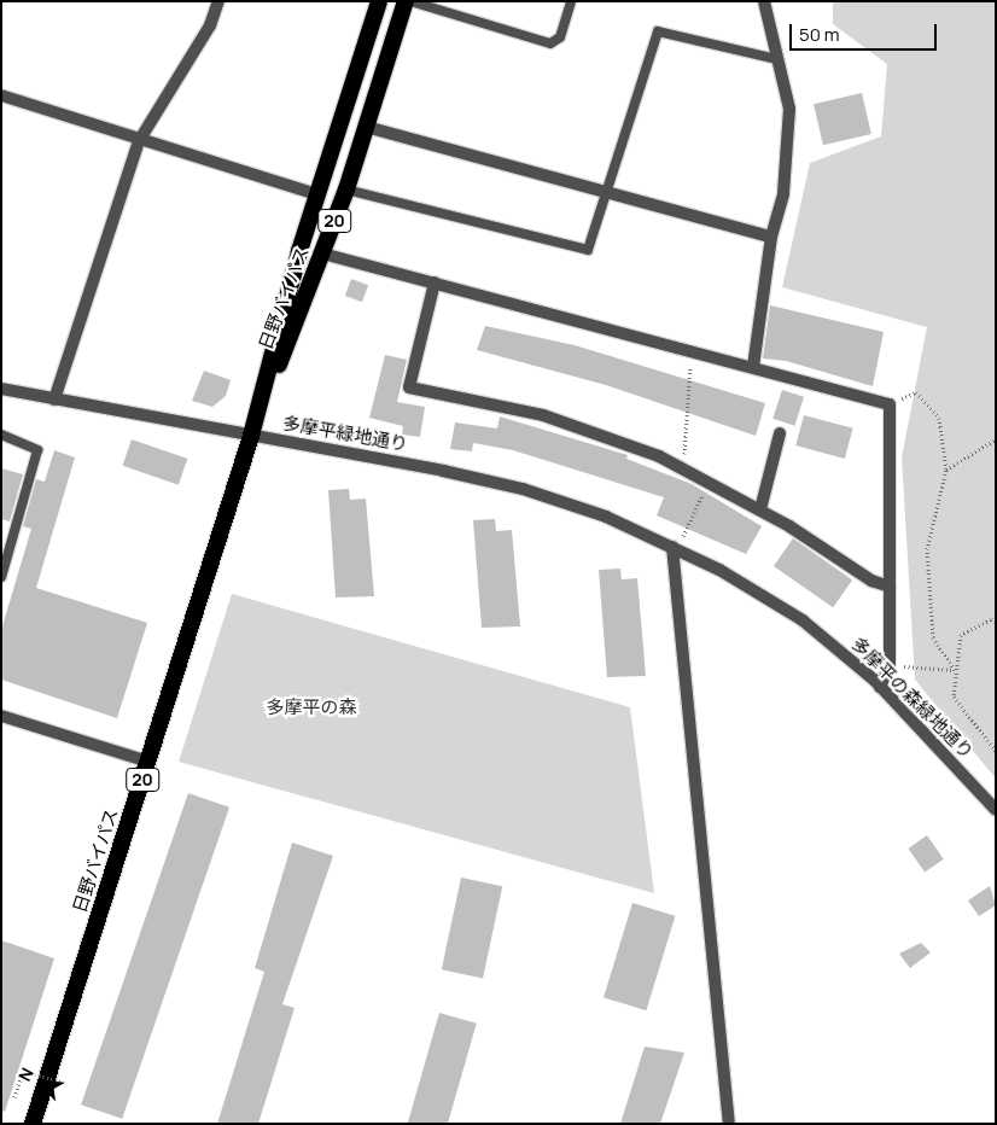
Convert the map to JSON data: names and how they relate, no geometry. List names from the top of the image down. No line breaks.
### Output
{"streets":{"highway":["20","日野バイパス"],"street":["多摩平緑地通り","多摩平の森緑地通り"]},"crossings":[["日野バイパス","多摩平緑地通り"],["多摩平緑地通り","多摩平の森緑地通り"]],"parks":["多摩平の森"],"scale_bar":"50 m","north":"top left"}
